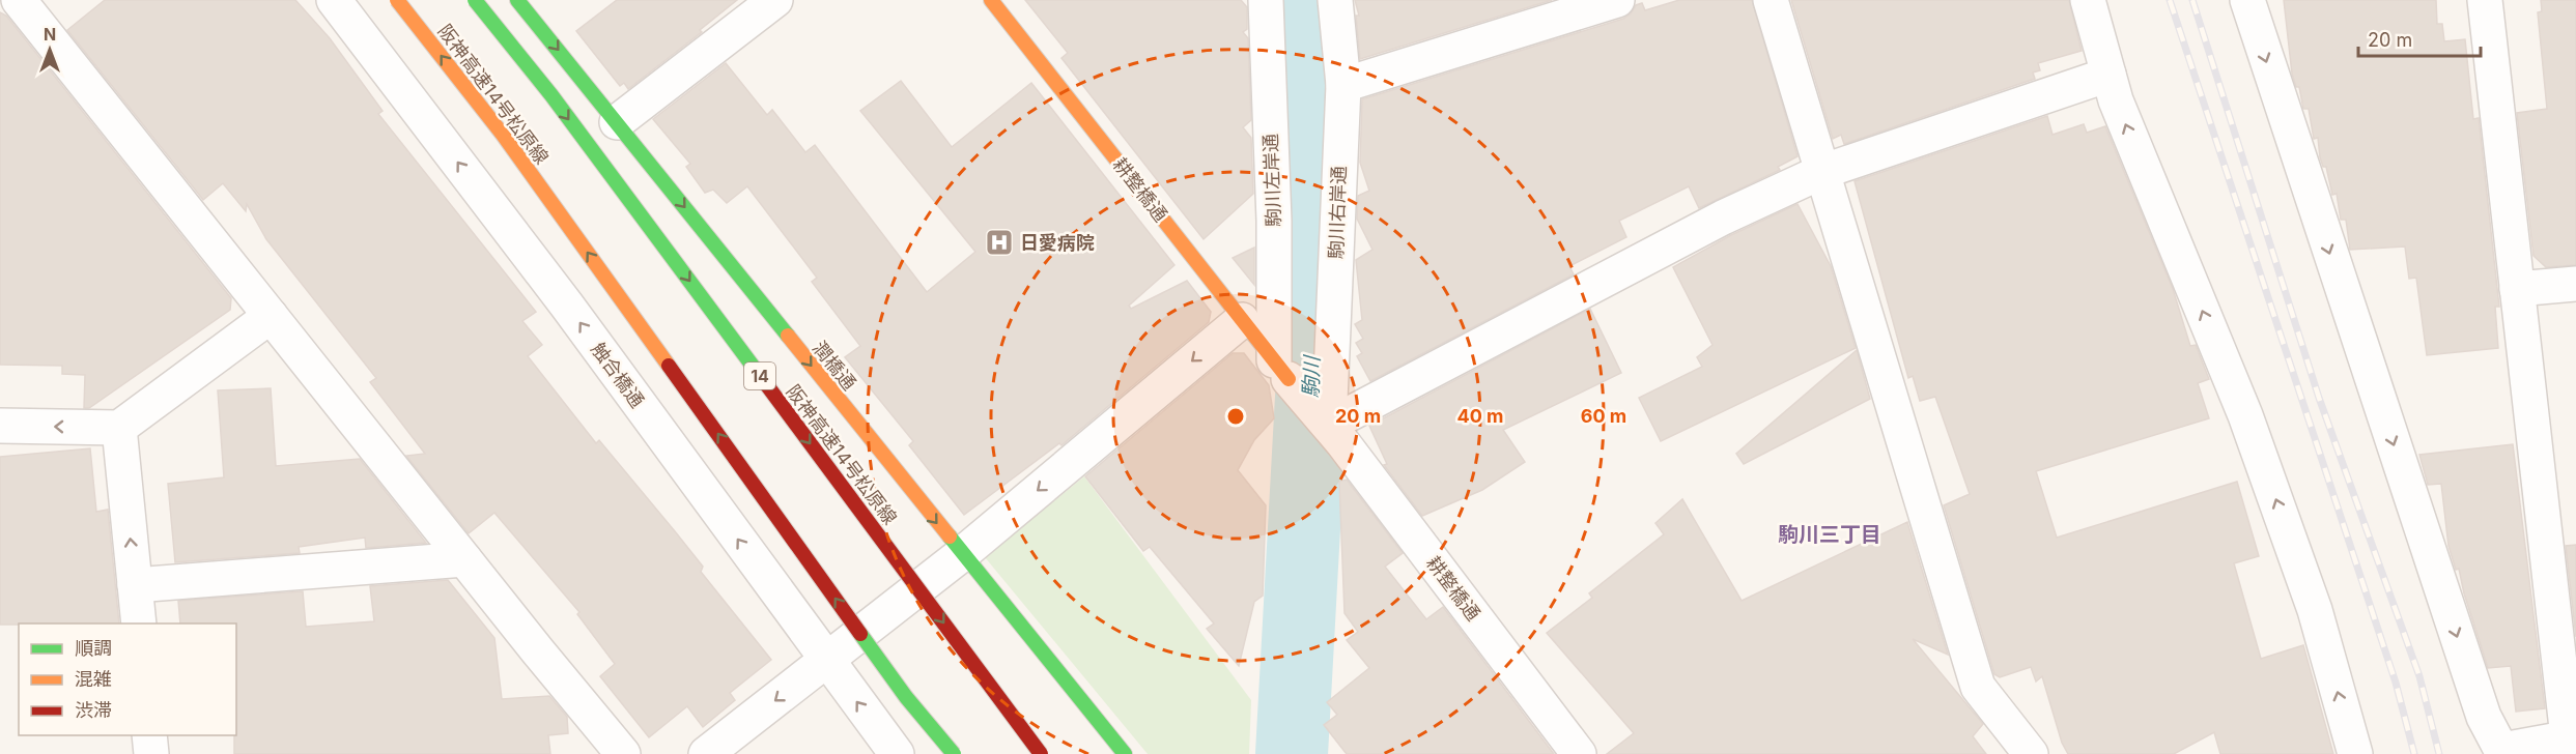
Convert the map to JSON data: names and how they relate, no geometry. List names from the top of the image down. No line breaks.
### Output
{"streets":{"main road":["阪神高速14号松原線","耕整橋通","潤橋通","14"],"street":["駒川左岸通","駒川右岸通","触合橋通"]},"crossings":[["駒川左岸通","耕整橋通"],["耕整橋通","駒川右岸通"]],"one_way":["潤橋通"],"districts":["駒川三丁目"],"water":["駒川"],"places":{"hospital":["日愛病院"]},"legend":["順調","混雑","渋滞"],"scale_bar":"20 m","north":"top","rings":["20 m","40 m","60 m"]}
